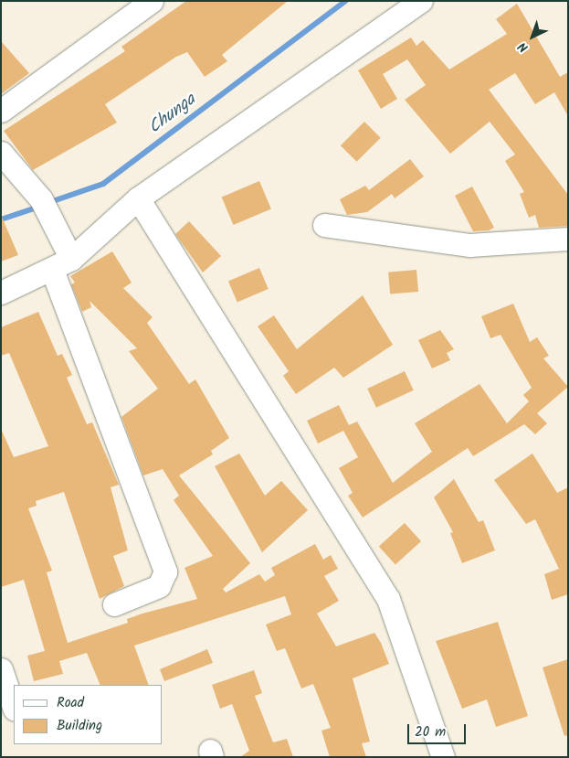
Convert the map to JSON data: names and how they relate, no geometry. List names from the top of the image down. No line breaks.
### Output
{"water":["Chunga"],"legend":["Road","Building"],"scale_bar":"20 m","north":"bottom left"}
